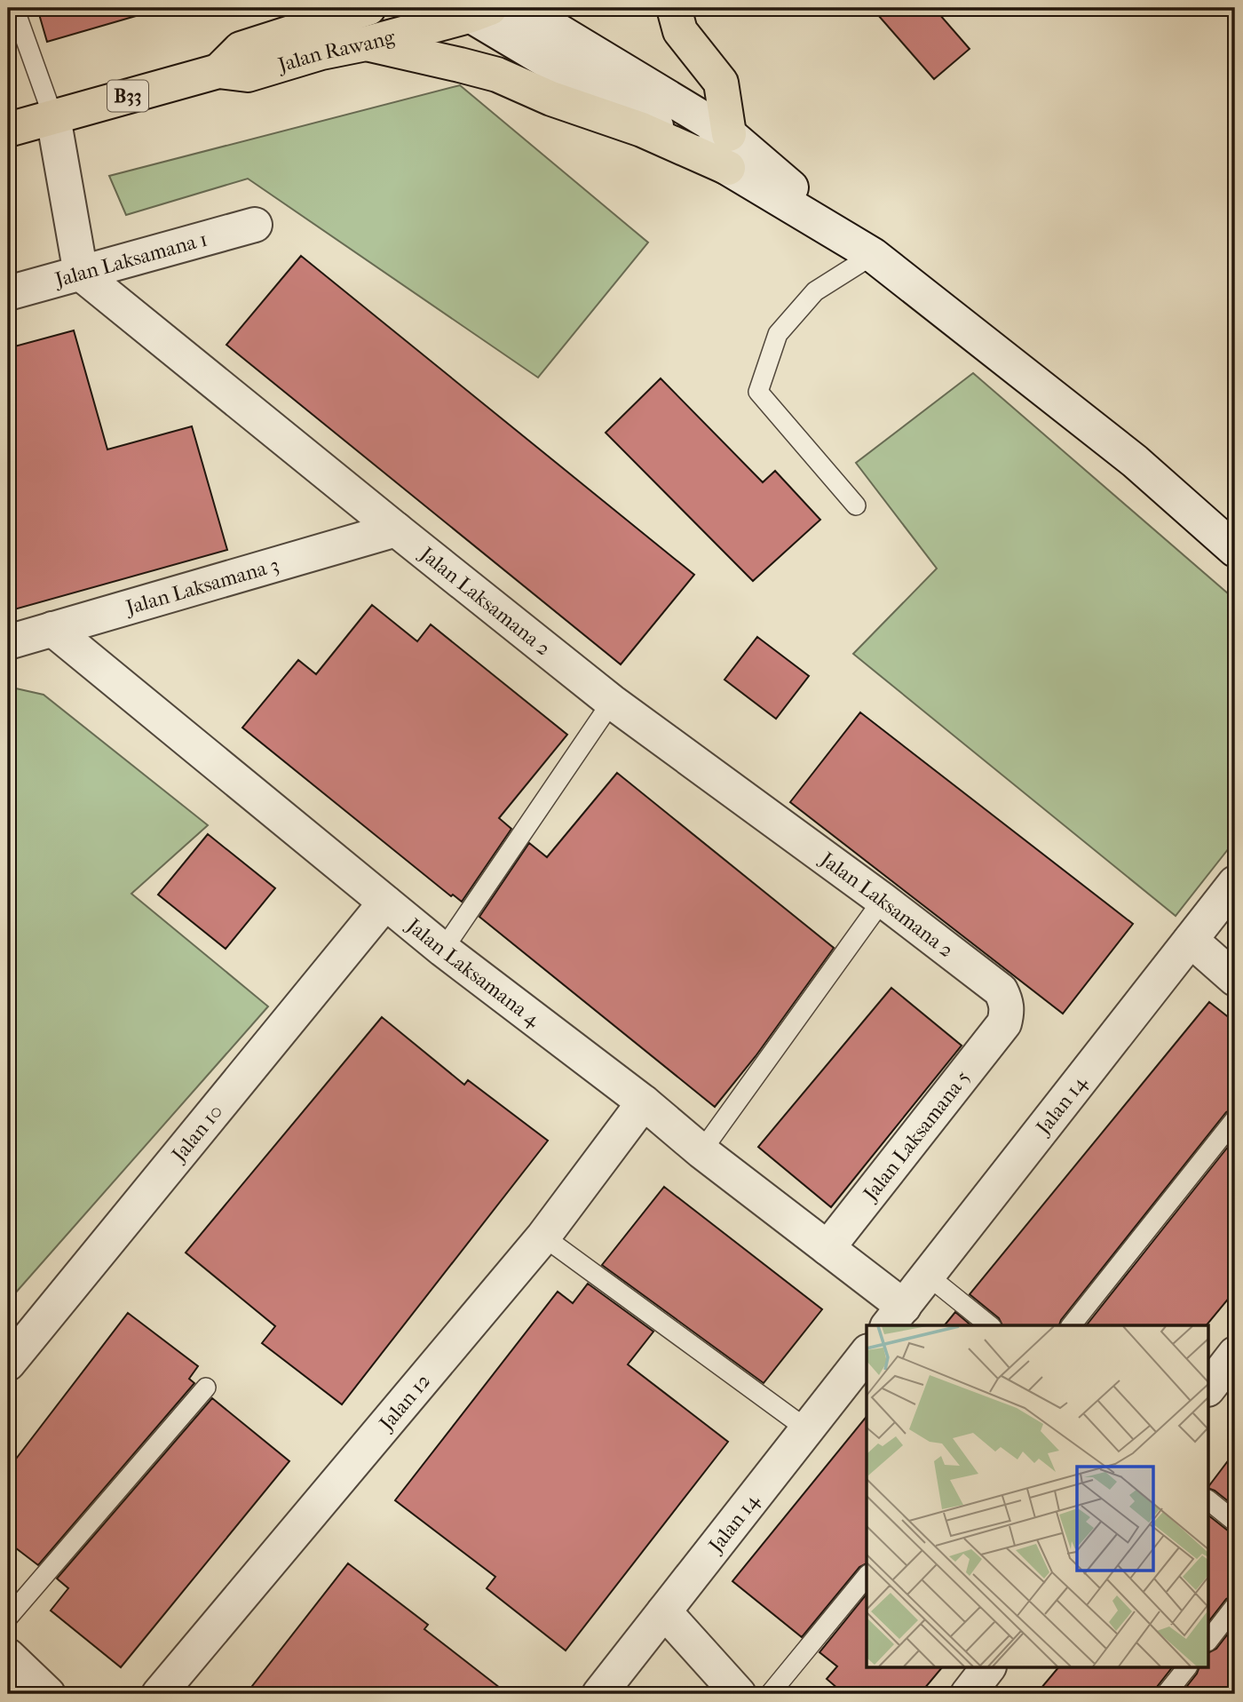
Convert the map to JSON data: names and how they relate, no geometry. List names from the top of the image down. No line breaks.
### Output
{"streets":{"main road":["Jalan Rawang","B33"],"street":["Jalan Laksamana 1","Jalan Laksamana 3","Jalan Laksamana 2","Jalan Laksamana 4","Jalan 14","Jalan 10","Jalan Laksamana 5","Jalan 12"]},"crossings":[["Jalan Laksamana 1","Jalan Laksamana 2"],["Jalan Laksamana 3","Jalan Laksamana 2"],["Jalan Laksamana 3","Jalan Laksamana 4"],["Jalan Laksamana 2","Jalan Laksamana 5"],["Jalan Laksamana 4","Jalan 14"],["Jalan Laksamana 4","Jalan 10"],["Jalan Laksamana 4","Jalan Laksamana 5"],["Jalan Laksamana 4","Jalan 12"]]}
